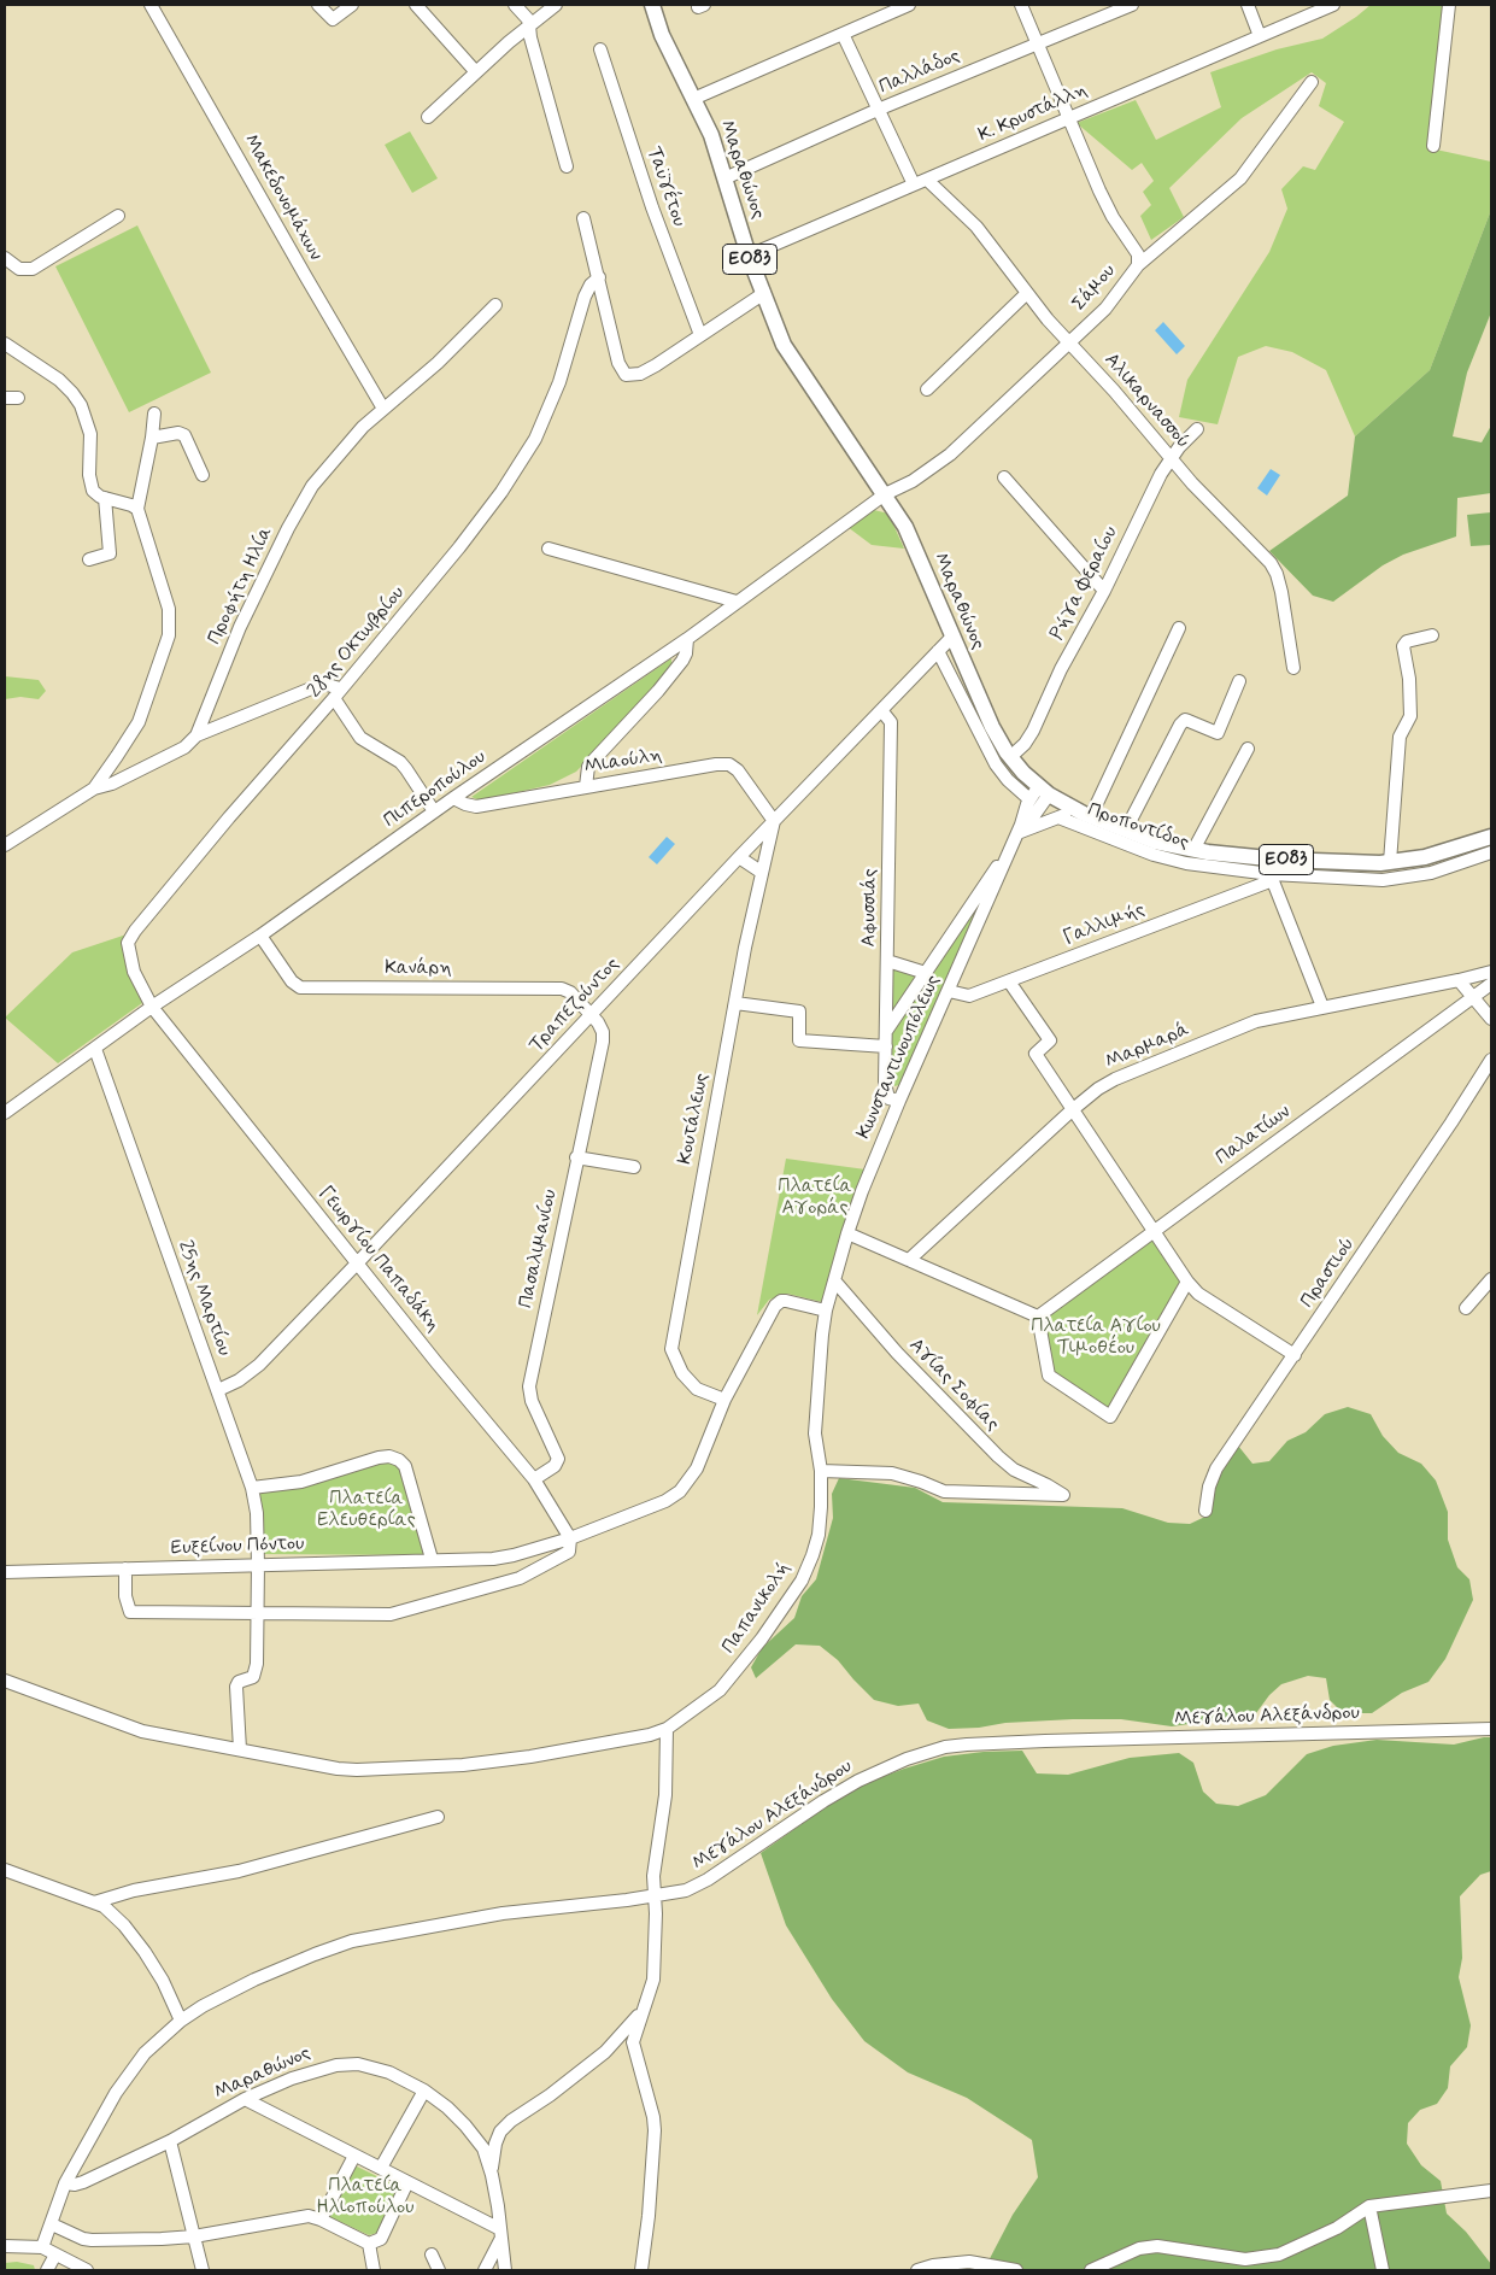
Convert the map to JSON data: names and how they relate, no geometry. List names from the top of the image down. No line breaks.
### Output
{"streets":{"main road":["Μαραθώνος","ΕΟ83"],"street":["Παλλάδος","Κ. Κρυστάλλη","Ταϋγέτου","Μακεδονομάχων","Σάμου","Αλικαρνασσού","Ρήγα Φεραίου","Προφήτη Ηλία","28ης Οκτωβρίου","Μιαούλη","Πιπεροπούλου","Προποντίδος","Αφυσσιάς","Γαλλιμής","Κανάρη","Τραπεζούντος","Μαρμαρά","Κωνσταντινουπόλεως","Κουτάλεως","Παλατίων","Πασαλιμανίου","Γεωργίου Παπαδάκη","Πραστιού","25ης Μαρτίου","Αγίας Σοφίας","Ευξείνου Πόντου","Παπανικολή","Μεγάλου Αλεξάνδρου"]},"crossings":[["Παλλάδος","Μαραθώνος"],["Κ. Κρυστάλλη","Μαραθώνος"],["Κ. Κρυστάλλη","Αλικαρνασσού"],["Μαραθώνος","Σάμου"],["Μαραθώνος","Ρήγα Φεραίου"],["Μαραθώνος","Πιπεροπούλου"],["Μαραθώνος","Τραπεζούντος"],["Μαραθώνος","Κωνσταντινουπόλεως"],["Μαραθώνος","Μεγάλου Αλεξάνδρου"],["Μακεδονομάχων","Προφήτη Ηλία"],["Σάμου","Αλικαρνασσού"],["Σάμου","Πιπεροπούλου"],["Αλικαρνασσού","Ρήγα Φεραίου"],["28ης Οκτωβρίου","Πιπεροπούλου"],["28ης Οκτωβρίου","Γεωργίου Παπαδάκη"],["Μιαούλη","Πιπεροπούλου"],["Μιαούλη","Τραπεζούντος"],["Μιαούλη","Κουτάλεως"],["Πιπεροπούλου","Κανάρη"],["Πιπεροπούλου","Γεωργίου Παπαδάκη"],["Πιπεροπούλου","25ης Μαρτίου"],["Προποντίδος","Γαλλιμής"],["Αφυσσιάς","Τραπεζούντος"],["Αφυσσιάς","Κωνσταντινουπόλεως"],["Γαλλιμής","Κωνσταντινουπόλεως"],["Κανάρη","Τραπεζούντος"],["Κανάρη","Πασαλιμανίου"],["Τραπεζούντος","Κουτάλεως"],["Τραπεζούντος","Πασαλιμανίου"],["Τραπεζούντος","Γεωργίου Παπαδάκη"],["Τραπεζούντος","25ης Μαρτίου"],["Κωνσταντινουπόλεως","Αγίας Σοφίας"],["Κωνσταντινουπόλεως","Ευξείνου Πόντου"],["Κωνσταντινουπόλεως","Παπανικολή"],["Κουτάλεως","Ευξείνου Πόντου"],["Πασαλιμανίου","Γεωργίου Παπαδάκη"],["Γεωργίου Παπαδάκη","Ευξείνου Πόντου"],["25ης Μαρτίου","Ευξείνου Πόντου"],["Αγίας Σοφίας","Παπανικολή"],["Ευξείνου Πόντου","Παπανικολή"]],"parks":["Πλατεία Αγοράς","Πλατεία Αγίου Τιμοθέου","Πλατεία Ελευθερίας","Πλατεία Ηλιοπούλου"]}
